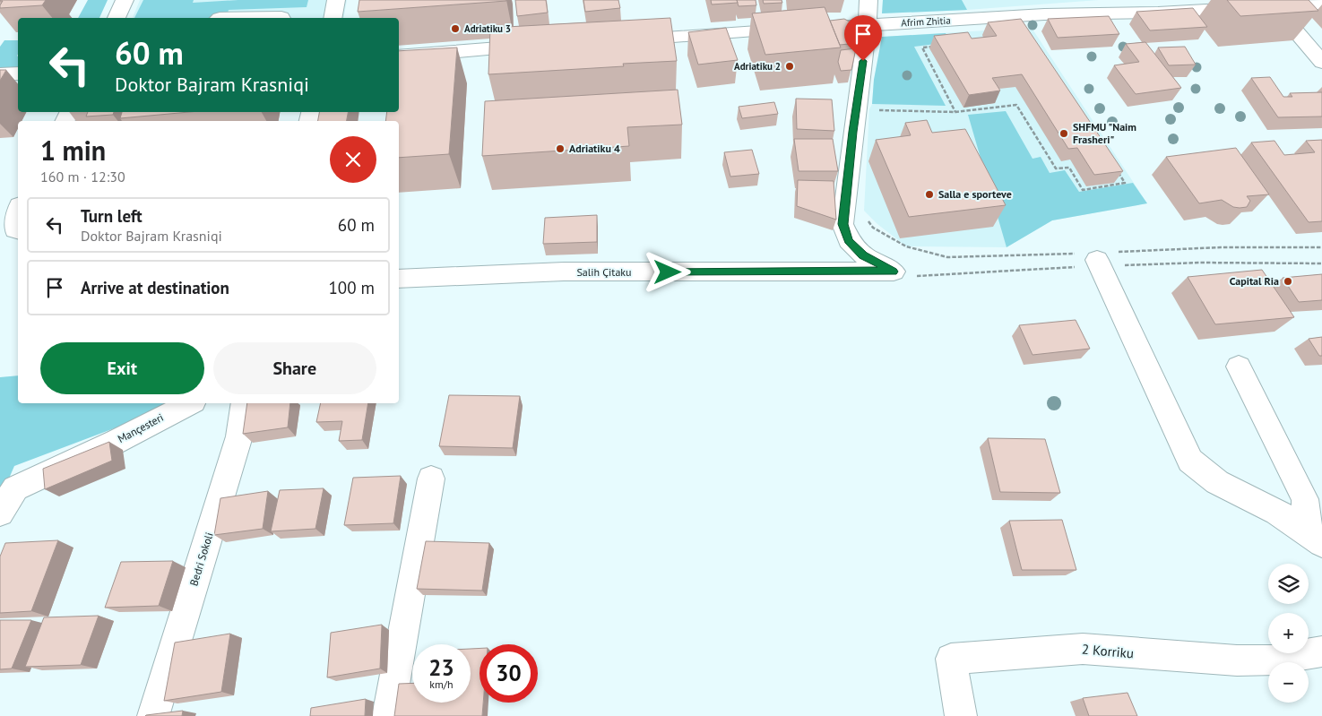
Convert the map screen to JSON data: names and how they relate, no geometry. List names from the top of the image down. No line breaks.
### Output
{"streets":{"street":["Afrim Zhitia","Salih Çitaku","Mançesteri","Bedri Sokoli","2 Korriku"]},"crossings":[["Afrim Zhitia","Salih Çitaku"]],"places":["Adriatiku 3","Adriatiku 2","SHFMU \"Naim Frasheri\"","Adriatiku 4","Salla e sporteve","Capital Ria"],"page":{"turn":["60 m","Doktor Bajram Krasniqi"],"heading":["1 min","160 m · 12:30"],"list":[{"name":"Turn left","note":"Doktor Bajram Krasniqi","value":"60 m"},{"name":"Arrive at destination","value":"100 m"}],"buttons":["Exit","Share"],"map_buttons":["+","−"],"speed":"23 km/h","limit":"30"}}
